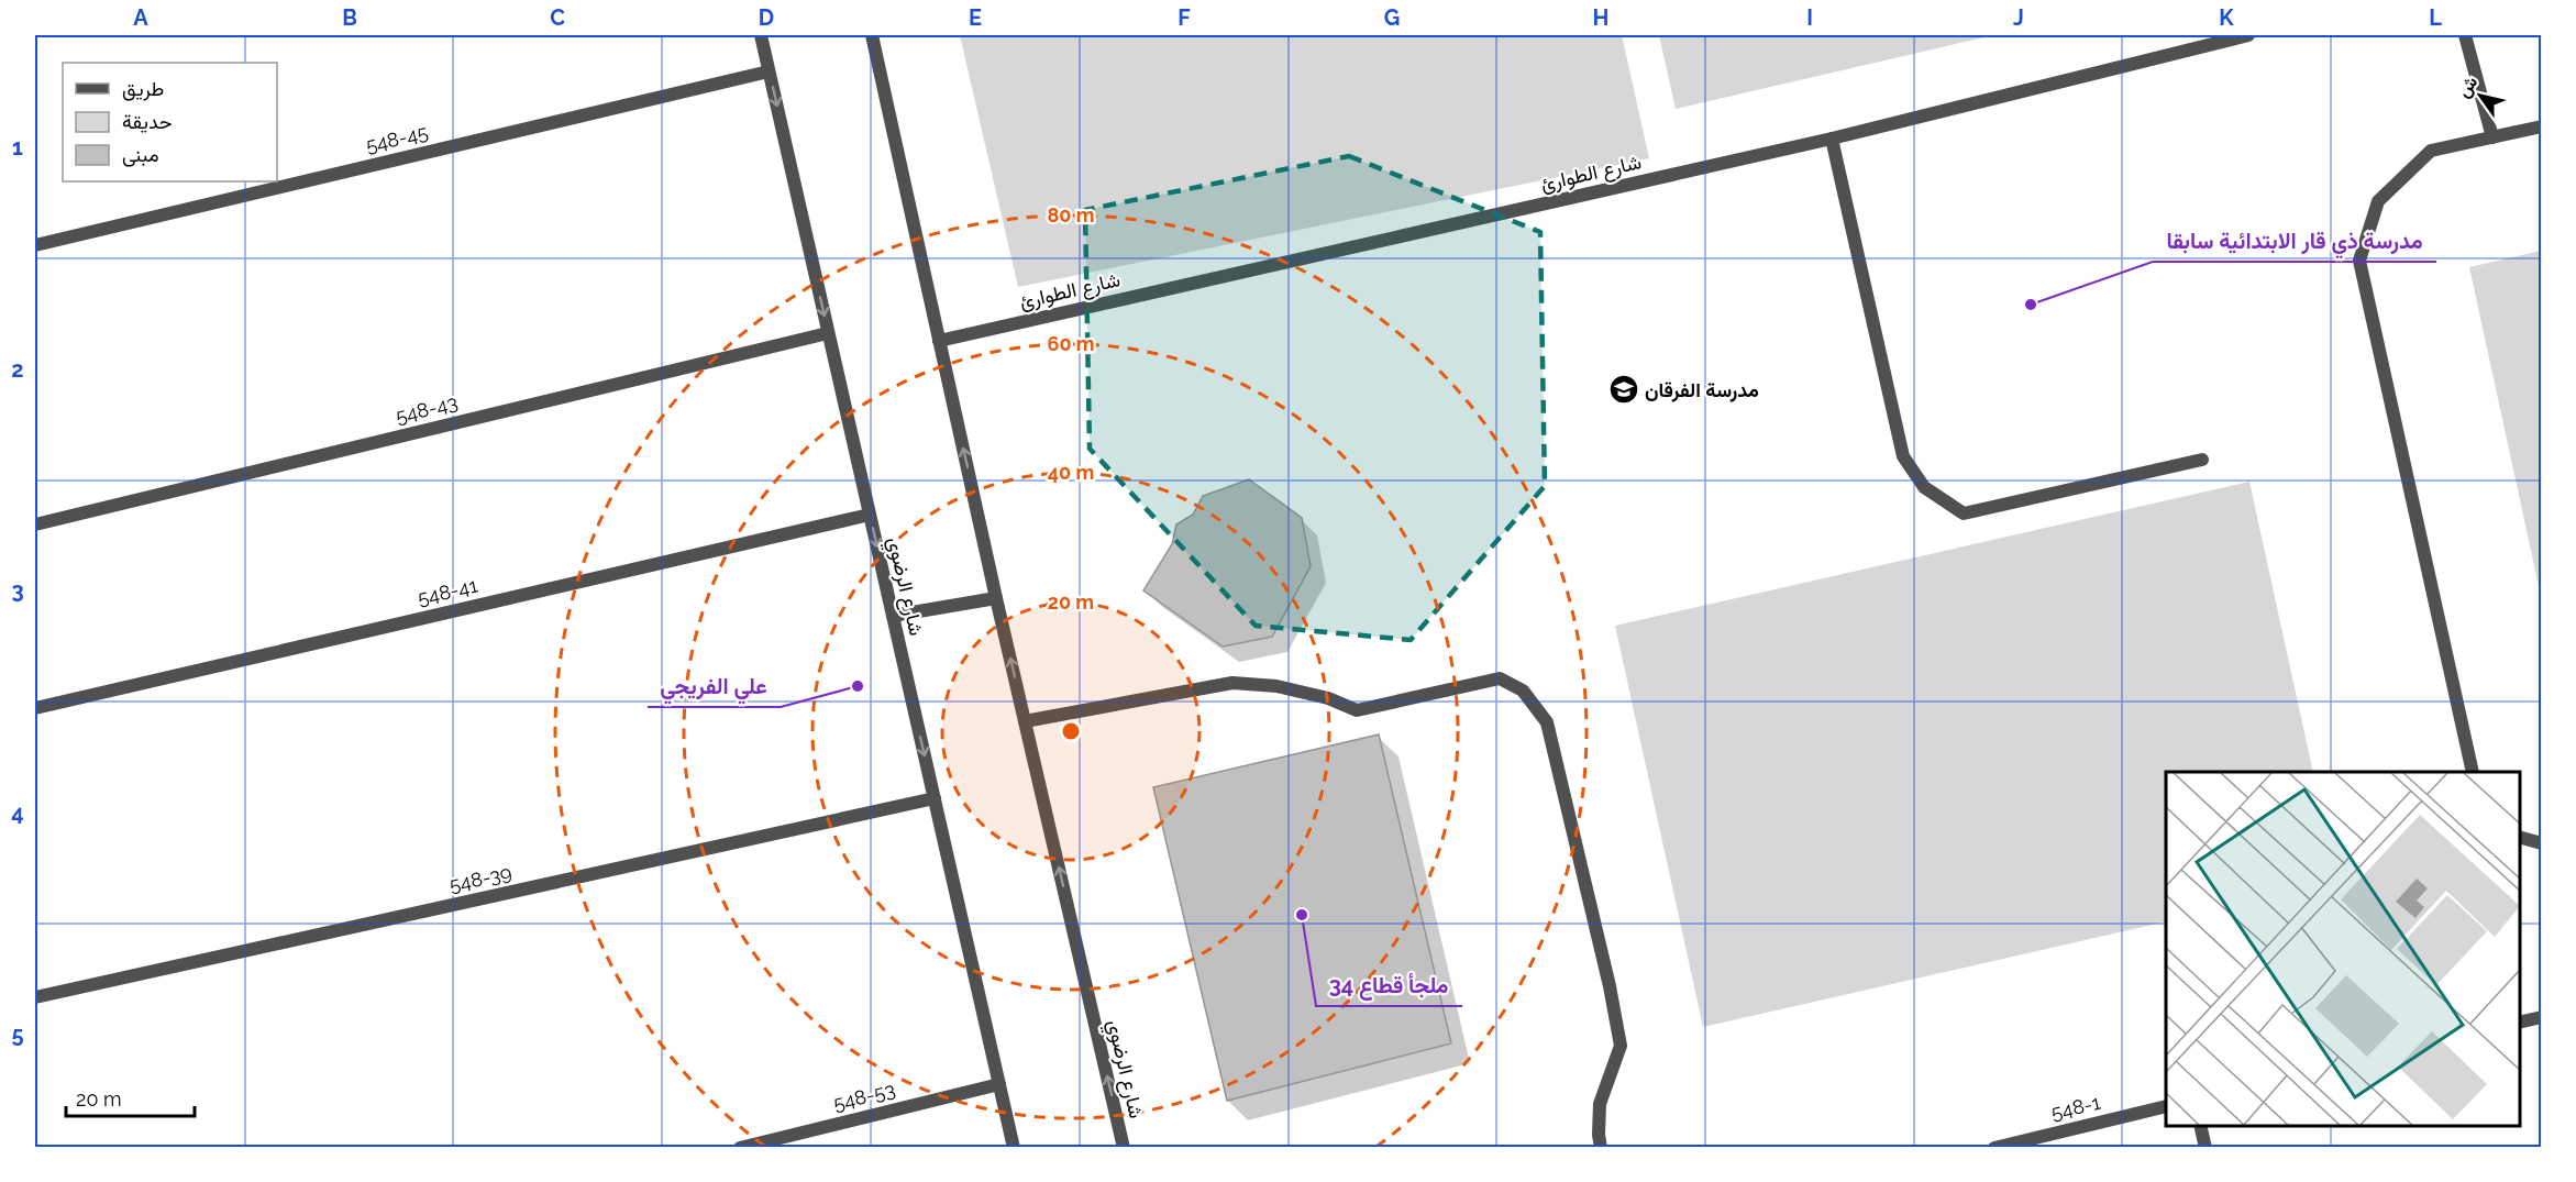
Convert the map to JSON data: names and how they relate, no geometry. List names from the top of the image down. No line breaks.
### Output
{"streets":{"street":["548-45","شارع الطوارئ","548-43","شارع الرضوي","548-41","548-39","548-53","548-1"]},"crossings":[["548-45","شارع الرضوي"],["شارع الطوارئ","شارع الرضوي"],["548-43","شارع الرضوي"],["شارع الرضوي","548-41"],["شارع الرضوي","548-39"],["شارع الرضوي","548-53"]],"places":{"other":["مدرسة ذي قار الابتدائية سابقا","علي الفريجي","ملجأ قطاع 34"],"school or university":["مدرسة الفرقان"]},"legend":["طريق","حديقة","مبنى"],"scale_bar":"20 m","north":"top left","grid":{"columns":["A","B","C","D","E","F","G","H","I","J","K","L"],"rows":["1","2","3","4","5"]},"rings":["80 m","60 m","40 m","20 m"]}
